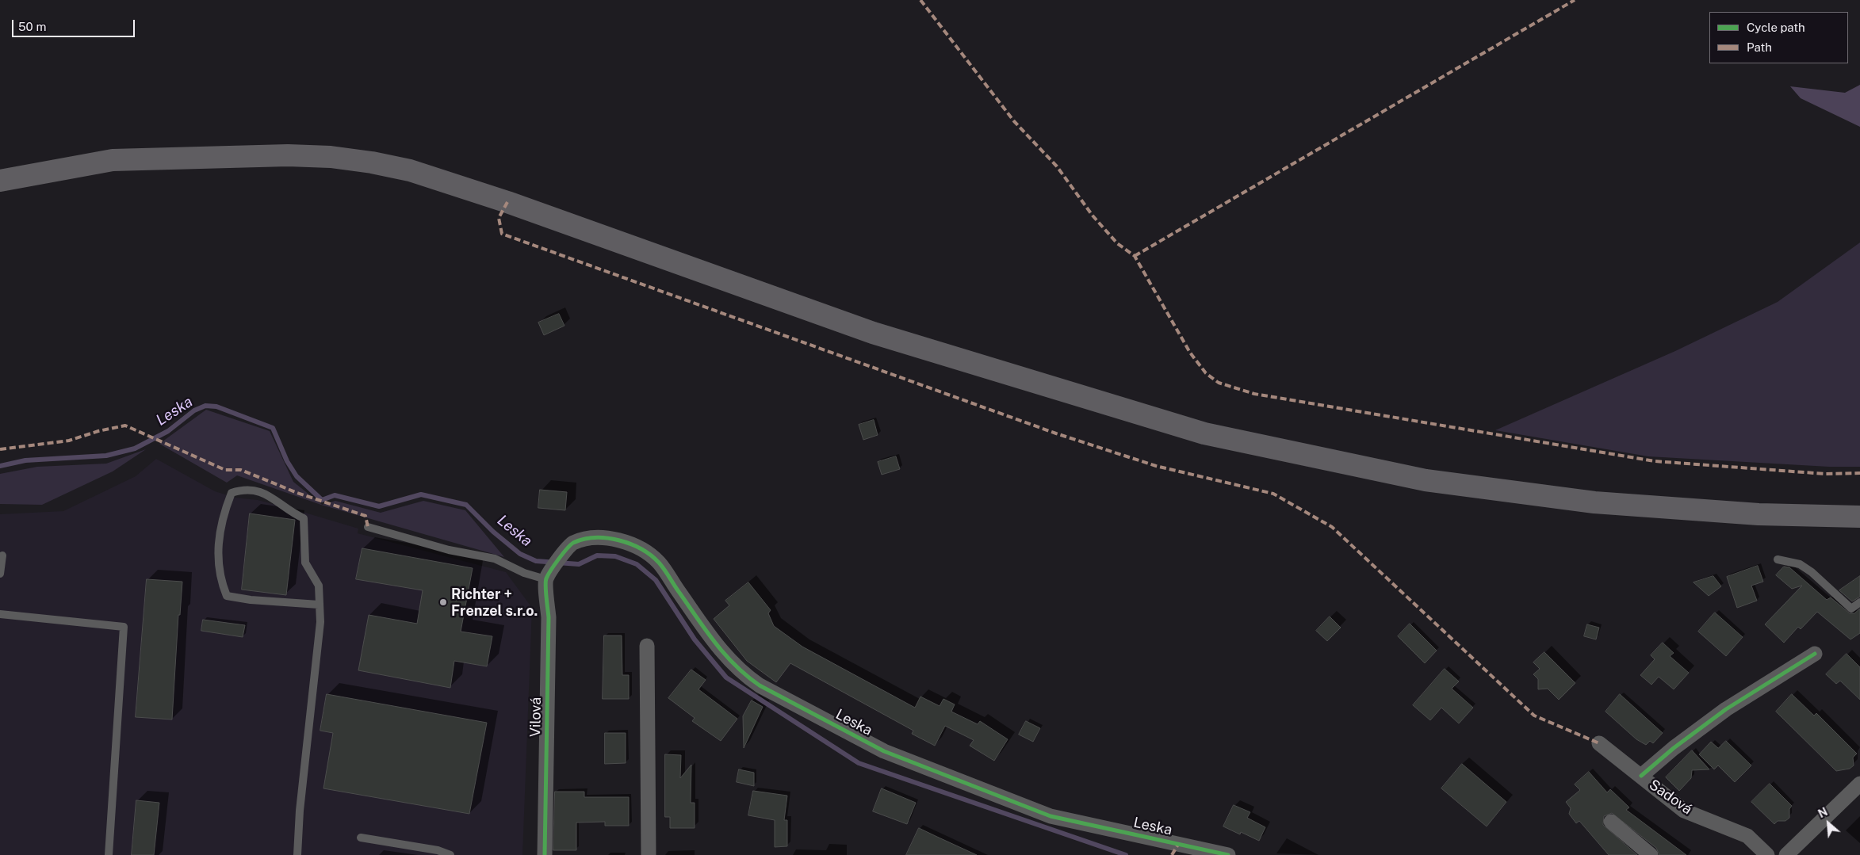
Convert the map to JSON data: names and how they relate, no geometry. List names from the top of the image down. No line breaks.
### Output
{"streets":{"street":["Vilová","Leska","Sadová"]},"crossings":[["Vilová","Leska"]],"water":["Leska"],"places":["Richter + Frenzel s.r.o."],"legend":["Cycle path","Path"],"scale_bar":"50 m","north":"top left"}
